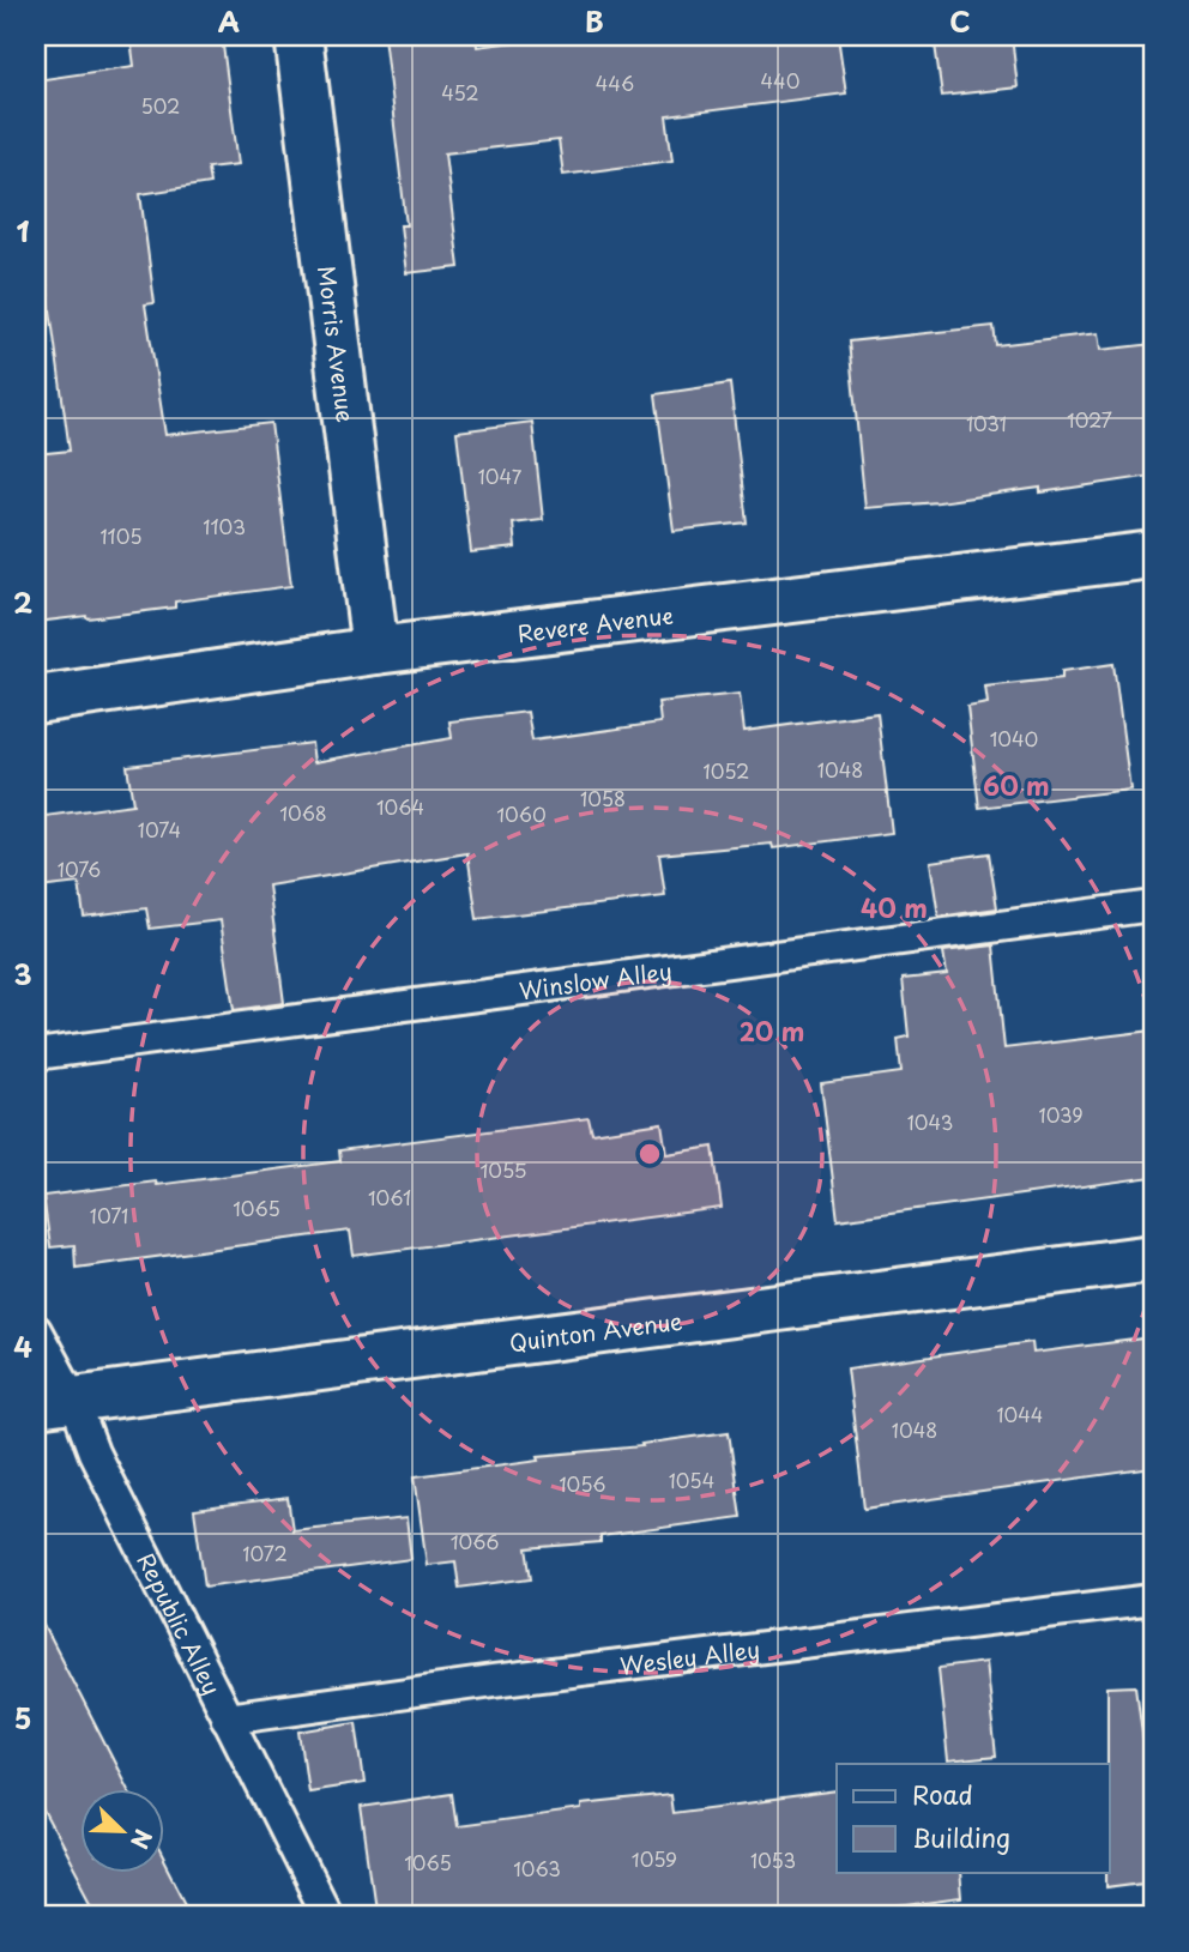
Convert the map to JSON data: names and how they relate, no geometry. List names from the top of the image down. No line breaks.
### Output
{"streets":{"street":["Morris Avenue","Revere Avenue","Quinton Avenue"],"lane":["Winslow Alley","Republic Alley","Wesley Alley"]},"crossings":[["Morris Avenue","Revere Avenue"],["Quinton Avenue","Republic Alley"],["Republic Alley","Wesley Alley"]],"house_numbers":["440","446","452","502","1027","1031","1047","1103","1105","1040","1048","1052","1058","1064","1068","1060","1074","1076","1039","1043","1055","1061","1065","1071","1044","1048","1054","1056","1066","1072","1059","1053","1065","1063"],"legend":["Road","Building"],"north":"bottom right","grid":{"columns":["A","B","C"],"rows":["1","2","3","4","5"]},"rings":["60 m","40 m","20 m"]}
